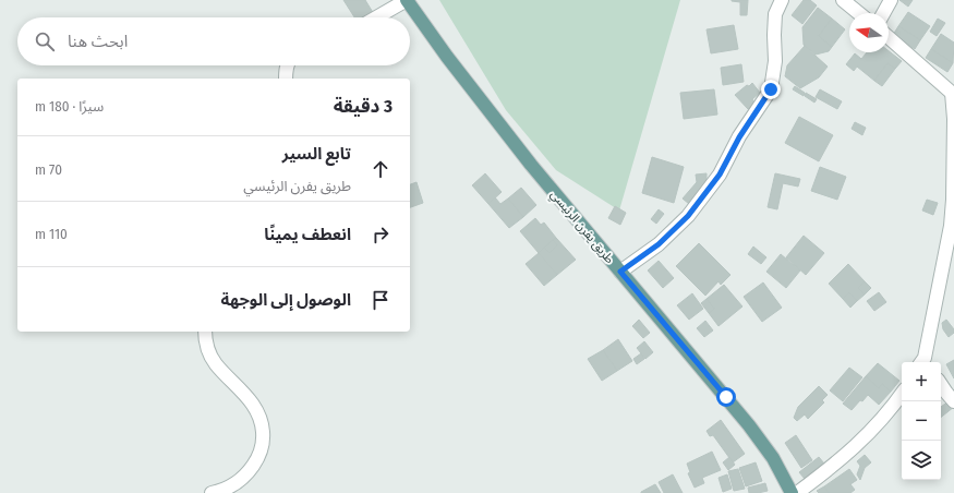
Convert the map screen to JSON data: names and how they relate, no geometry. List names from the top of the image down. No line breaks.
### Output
{"streets":{"main road":["طريق يفرن الرئيسي"]},"north":"left","page":{"search":"ابحث هنا","heading":["3 دقيقة","سيرًا · 180 m"],"list":[["تابع السير","طريق يفرن الرئيسي","70 m"],["انعطف يمينًا","110 m"],"الوصول إلى الوجهة"],"map_buttons":["+","−"]}}
